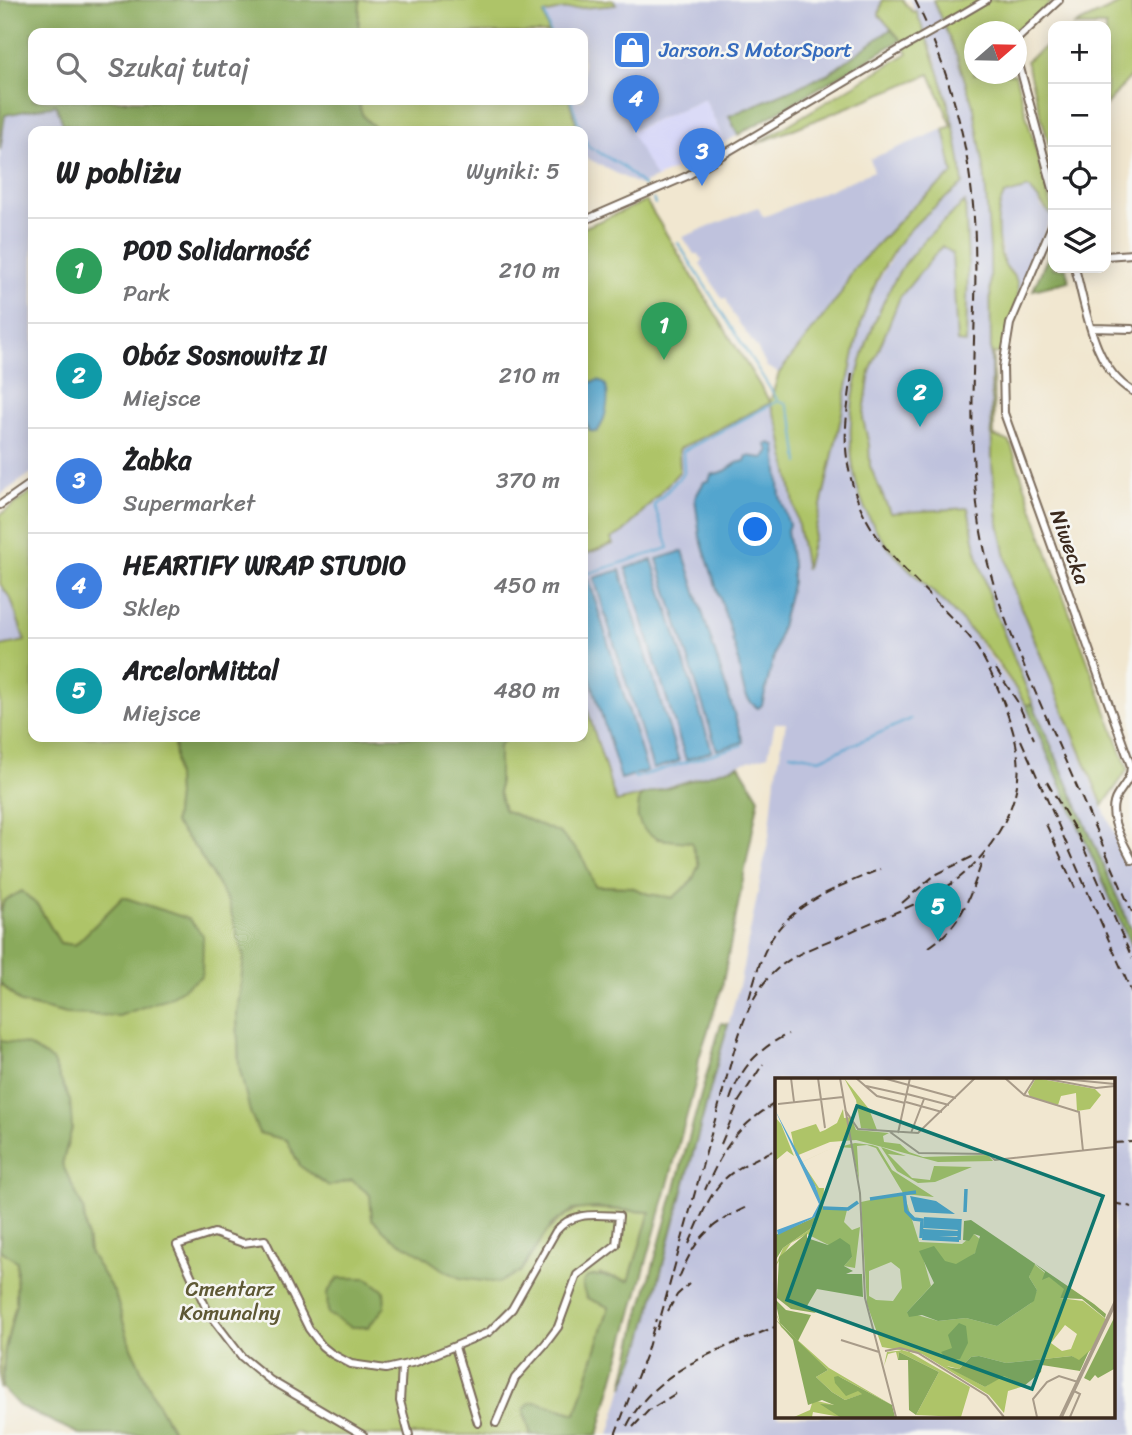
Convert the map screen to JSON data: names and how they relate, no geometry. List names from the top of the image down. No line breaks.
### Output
{"streets":{"street":["Niwecka"]},"parks":["Cmentarz Komunalny"],"places":{"shop":["Jarson.S MotorSport"]},"north":"right","page":{"map_buttons":["+","−"],"search":"Szukaj tutaj","pins":["4","3","1","2","5"],"heading":["W pobliżu","Wyniki: 5"],"list":[{"mark":"1","name":"POD Solidarność","note":"Park","value":"210 m"},{"mark":"2","name":"Obóz Sosnowitz II","note":"Miejsce","value":"210 m"},{"mark":"3","name":"Żabka","note":"Supermarket","value":"370 m"},{"mark":"4","name":"HEARTIFY WRAP STUDIO","note":"Sklep","value":"450 m"},{"mark":"5","name":"ArcelorMittal","note":"Miejsce","value":"480 m"}]}}
